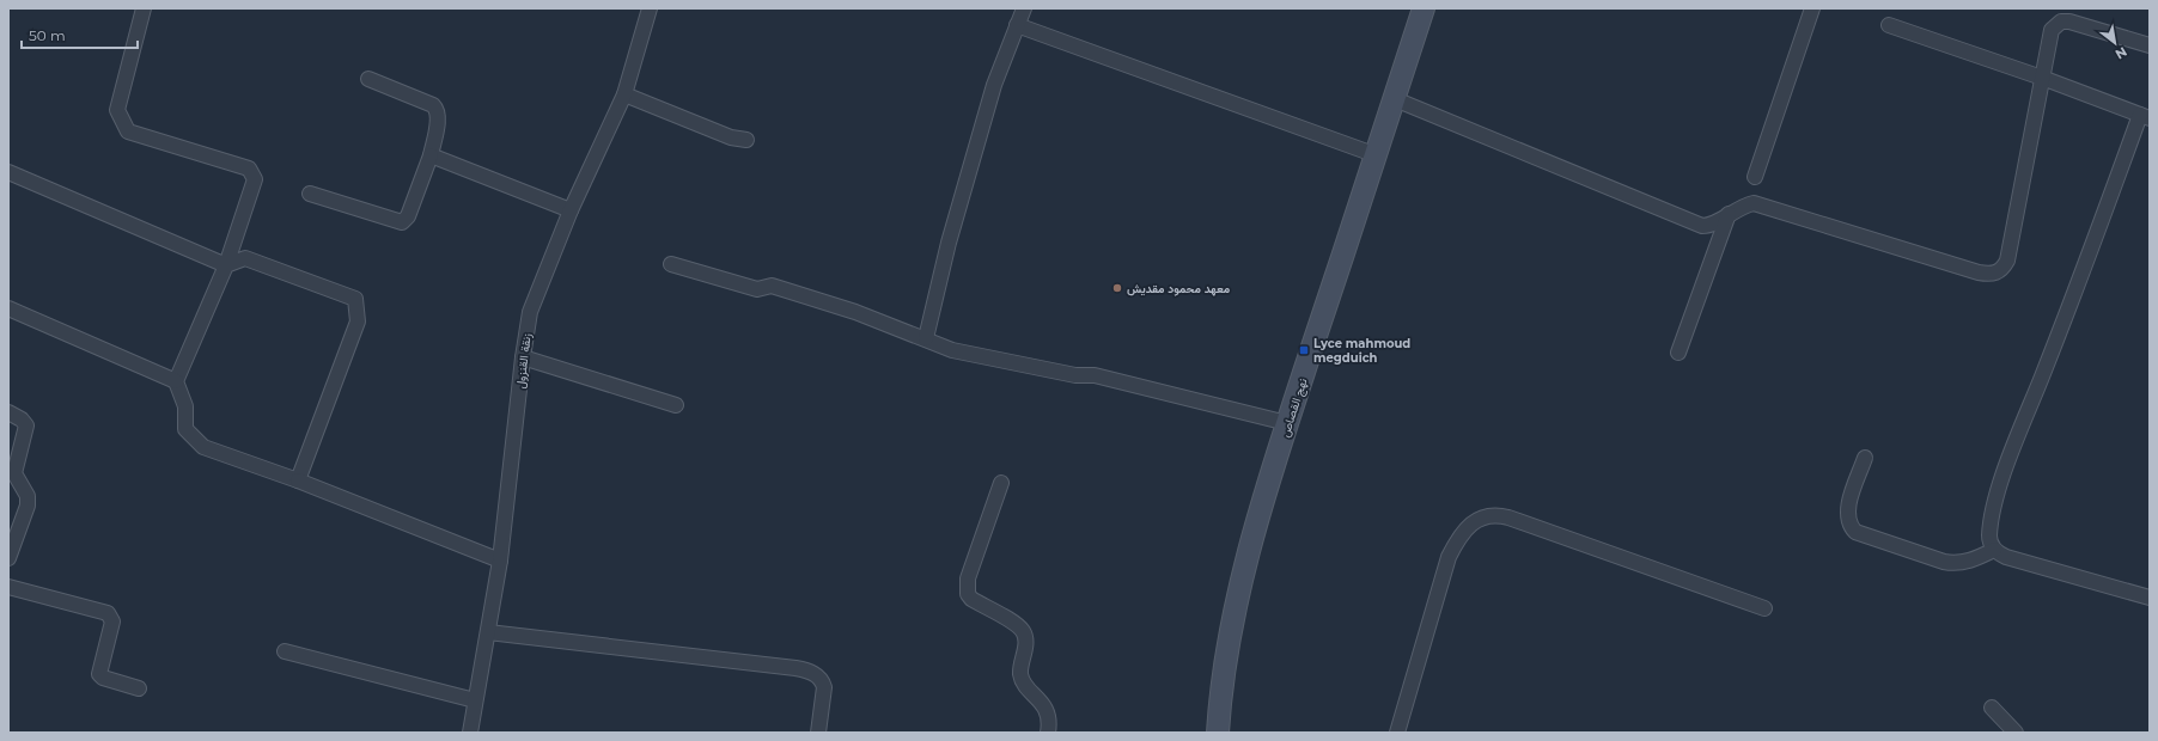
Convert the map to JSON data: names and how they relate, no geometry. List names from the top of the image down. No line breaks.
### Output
{"streets":{"street":["زنقة القنزول","نهج القصاص"]},"places":{"other":["معهد محمود مقديش"],"transit":["Lyce mahmoud megduich"]},"scale_bar":"50 m","north":"bottom right"}
